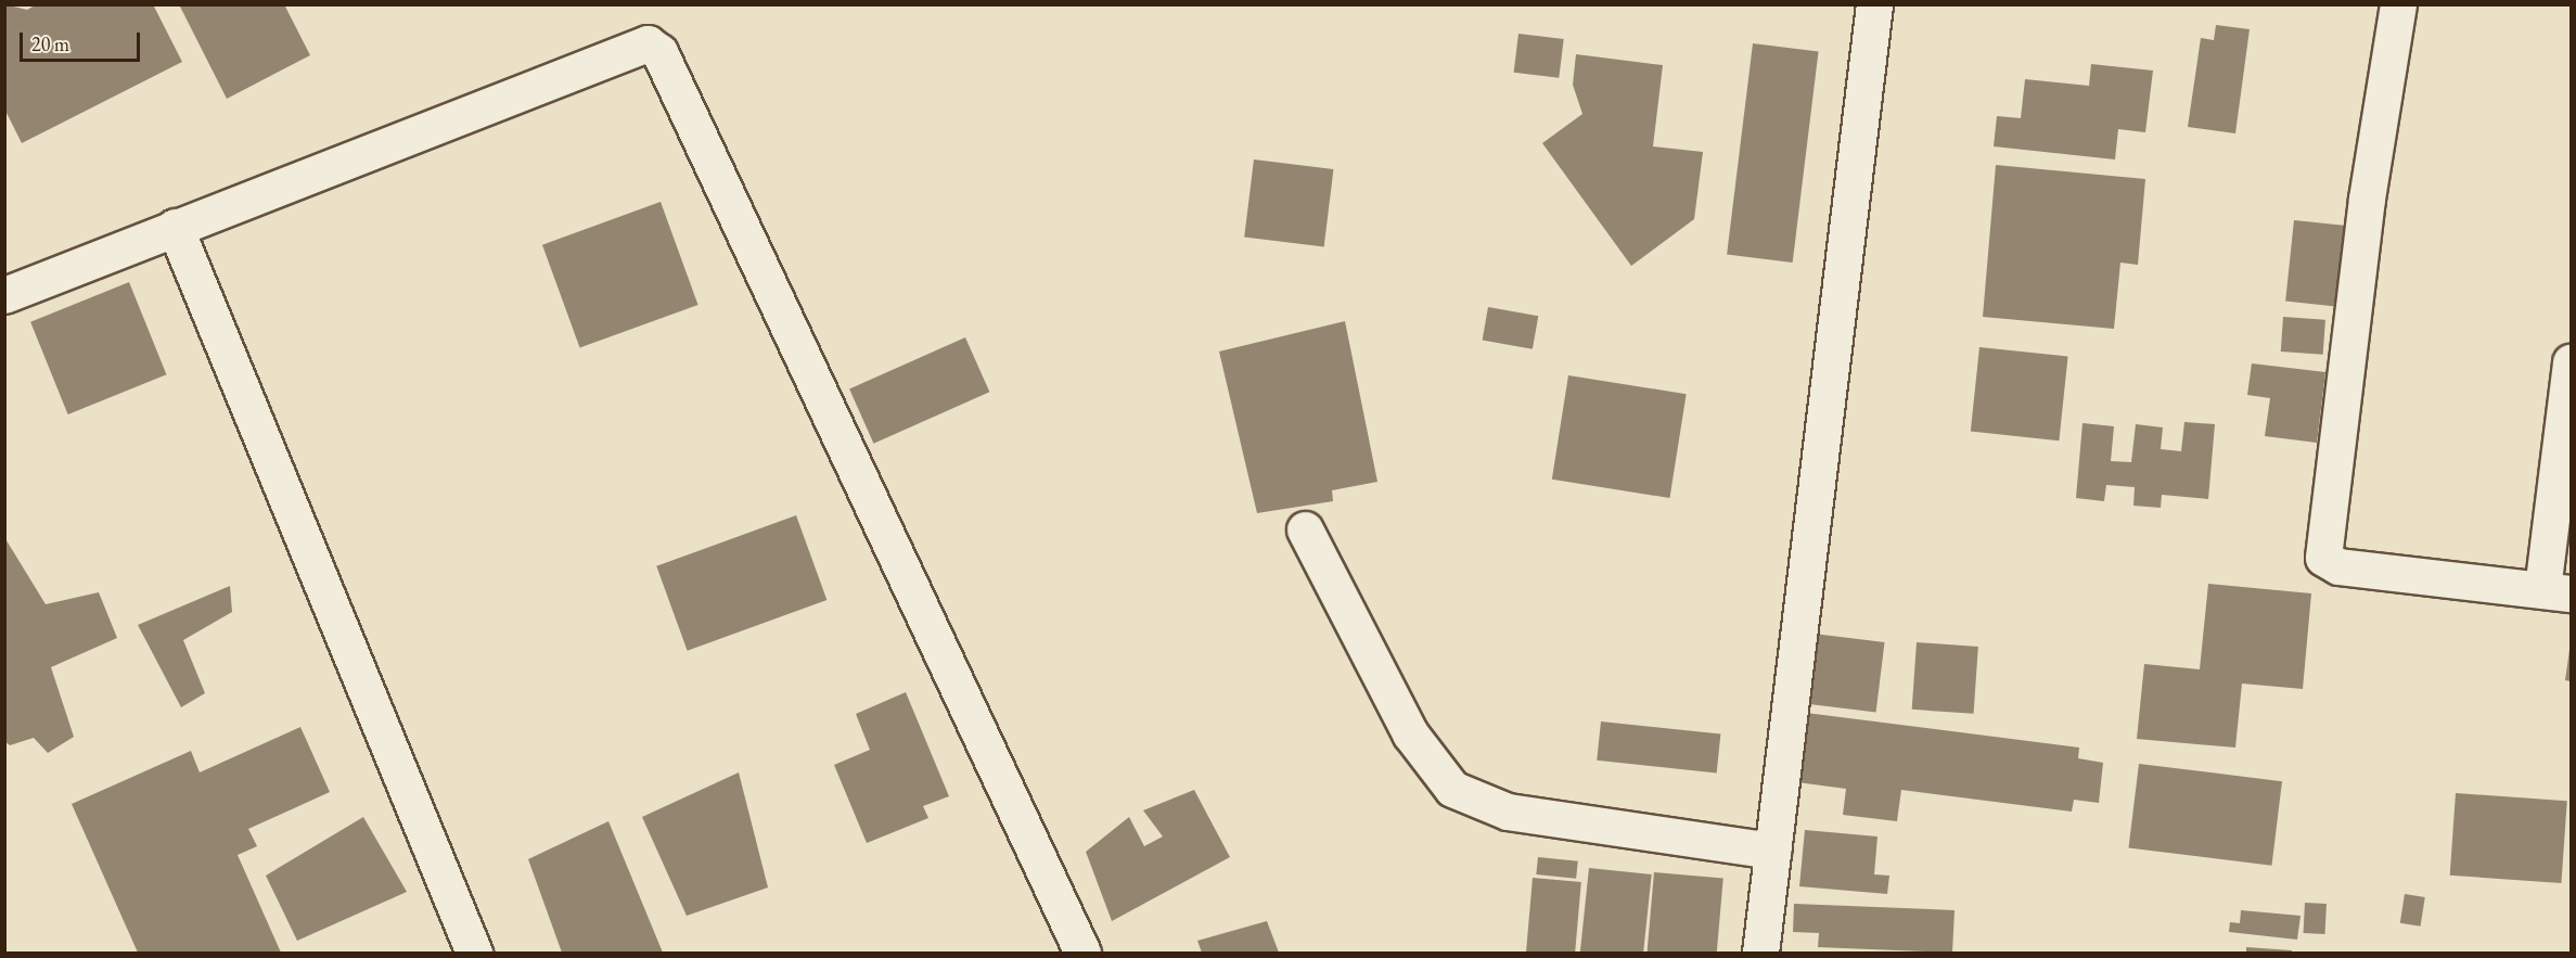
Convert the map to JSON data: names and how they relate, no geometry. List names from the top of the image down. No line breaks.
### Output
{"scale_bar":"20 m"}
